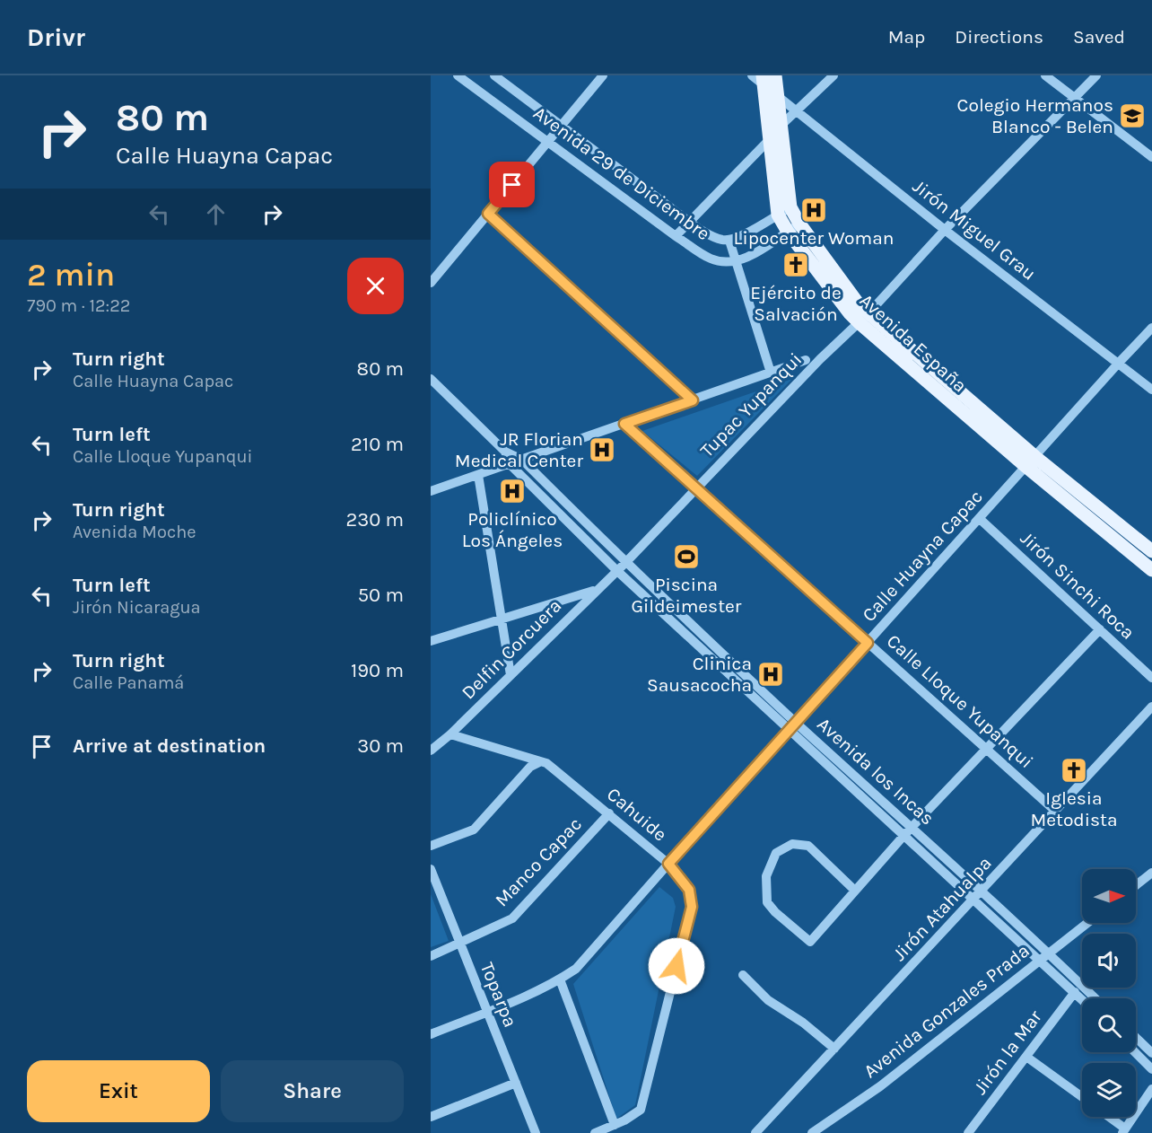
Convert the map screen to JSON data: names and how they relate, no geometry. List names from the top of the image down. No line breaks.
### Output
{"streets":{"main road":["Avenida España"],"street":["Avenida 29 de Diciembre","Jirón Miguel Grau","Tupac Yupanqui","Calle Huayna Capac","Jirón Sinchi Roca","Delfin Corcuera","Calle Lloque Yupanqui","Avenida los Incas","Cahuide","Manco Capac","Jirón Atahualpa","Toparpa","Avenida Gonzales Prada","Jirón la Mar"]},"crossings":[["Avenida 29 de Diciembre","Avenida España"],["Jirón Miguel Grau","Avenida España"],["Jirón Miguel Grau","Tupac Yupanqui"],["Jirón Miguel Grau","Calle Huayna Capac"],["Avenida España","Tupac Yupanqui"],["Avenida España","Calle Huayna Capac"],["Tupac Yupanqui","Delfin Corcuera"],["Tupac Yupanqui","Calle Lloque Yupanqui"],["Tupac Yupanqui","Avenida los Incas"],["Calle Huayna Capac","Jirón Sinchi Roca"],["Calle Huayna Capac","Calle Lloque Yupanqui"],["Calle Huayna Capac","Avenida los Incas"],["Calle Huayna Capac","Cahuide"],["Calle Huayna Capac","Toparpa"],["Delfin Corcuera","Avenida los Incas"],["Delfin Corcuera","Cahuide"],["Calle Lloque Yupanqui","Jirón Atahualpa"],["Avenida los Incas","Jirón Atahualpa"],["Avenida los Incas","Avenida Gonzales Prada"],["Avenida los Incas","Jirón la Mar"],["Cahuide","Manco Capac"],["Manco Capac","Toparpa"]],"places":{"school or university":["Colegio Hermanos Blanco - Belen"],"hospital":["Lipocenter Woman","JR Florian Medical Center","Policlínico Los Ángeles","Clinica Sausacocha"],"church":["Ejército de Salvación","Iglesia Metodista"],"sports":["Piscina Gildeimester"]},"north":"right","page":{"header":"Drivr","nav":["Map","Directions","Saved"],"turn":["80 m","Calle Huayna Capac"],"heading":["2 min","790 m · 12:22"],"list":[{"name":"Turn right","note":"Calle Huayna Capac","value":"80 m"},{"name":"Turn left","note":"Calle Lloque Yupanqui","value":"210 m"},{"name":"Turn right","note":"Avenida Moche","value":"230 m"},{"name":"Turn left","note":"Jirón Nicaragua","value":"50 m"},{"name":"Turn right","note":"Calle Panamá","value":"190 m"},{"name":"Arrive at destination","value":"30 m"}],"buttons":["Exit","Share"]}}
